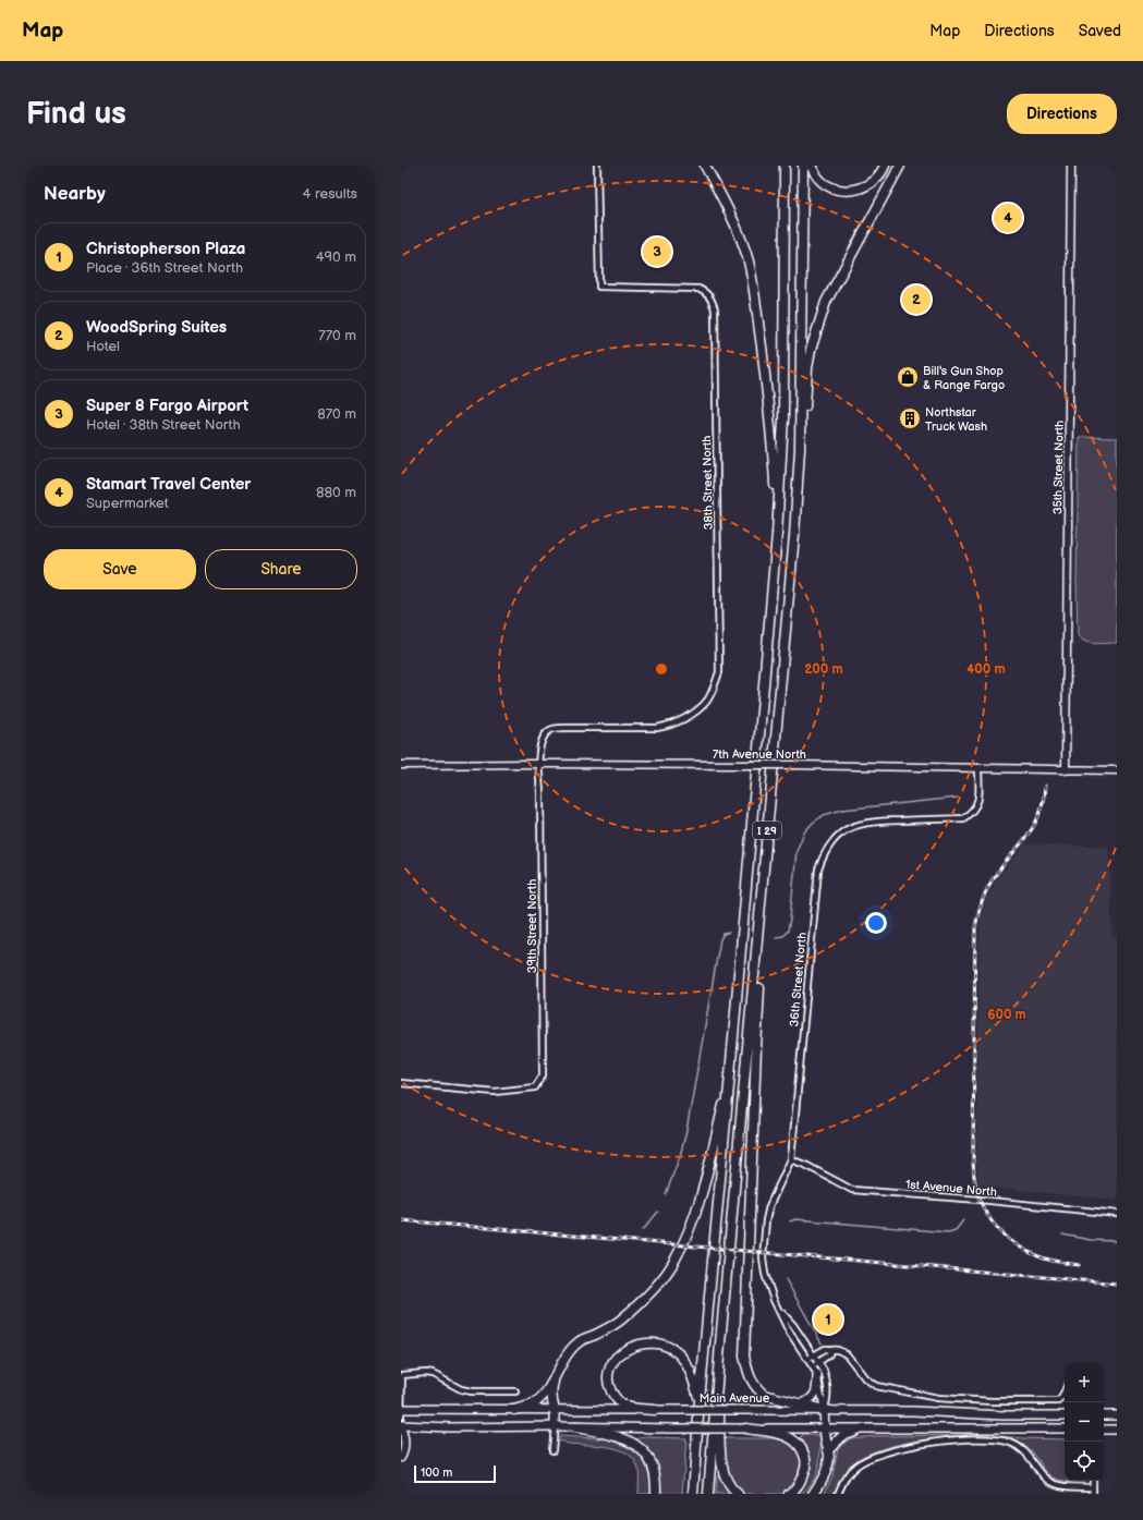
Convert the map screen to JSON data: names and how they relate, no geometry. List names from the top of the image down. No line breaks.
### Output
{"streets":{"highway":["I 29"],"main road":["Main Avenue"],"street":["35th Street North","38th Street North","7th Avenue North","39th Street North","36th Street North","1st Avenue North"]},"crossings":[["35th Street North","7th Avenue North"],["38th Street North","7th Avenue North"],["38th Street North","39th Street North"],["7th Avenue North","39th Street North"],["7th Avenue North","36th Street North"],["36th Street North","1st Avenue North"],["36th Street North","Main Avenue"]],"places":{"shop":["Bill's Gun Shop & Range Fargo"],"building":["Northstar Truck Wash"]},"scale_bar":"100 m","page":{"header":"Map","nav":["Map","Directions","Saved"],"buttons":["Directions",["Save","Share"]],"title":"Find us","heading":["Nearby","4 results"],"pins":["4","3","2","1"],"list":[{"mark":"1","name":"Christopherson Plaza","note":"Place · 36th Street North","value":"490 m"},{"mark":"2","name":"WoodSpring Suites","note":"Hotel","value":"770 m"},{"mark":"3","name":"Super 8 Fargo Airport","note":"Hotel · 38th Street North","value":"870 m"},{"mark":"4","name":"Stamart Travel Center","note":"Supermarket","value":"880 m"}],"map_buttons":["+","−"],"scale":"100 m"},"rings":["200 m","400 m","600 m"]}
